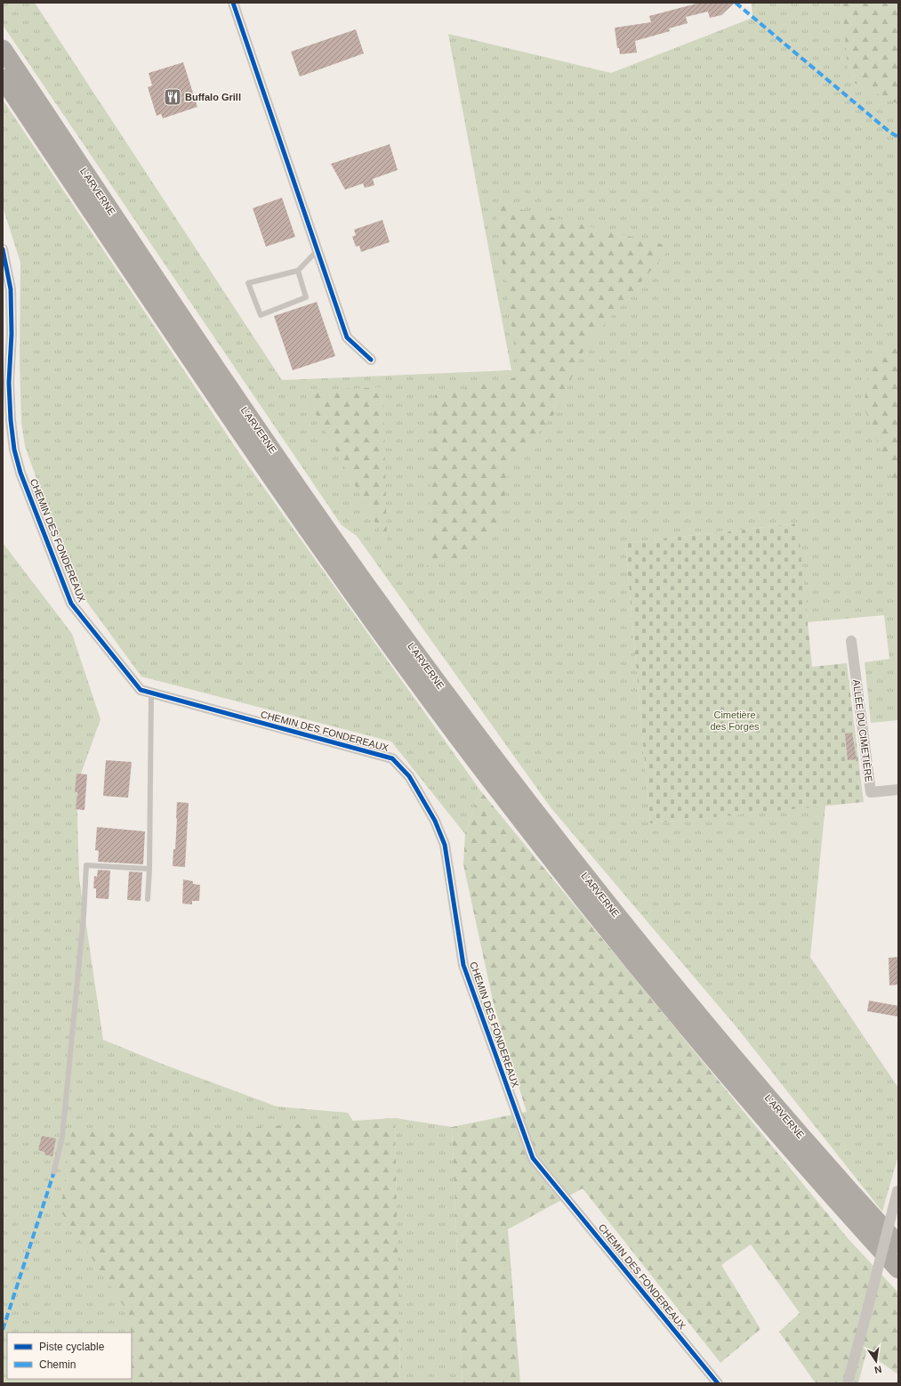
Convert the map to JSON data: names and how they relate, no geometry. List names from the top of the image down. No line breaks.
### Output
{"streets":{"highway":["L'ARVERNE"],"street":["CHEMIN DES FONDEREAUX","ALLÉE DU CIMETIÈRE"]},"parks":["Cimetière des Forges"],"places":{"restaurant":["Buffalo Grill"]},"legend":["Piste cyclable","Chemin"],"north":"bottom"}
